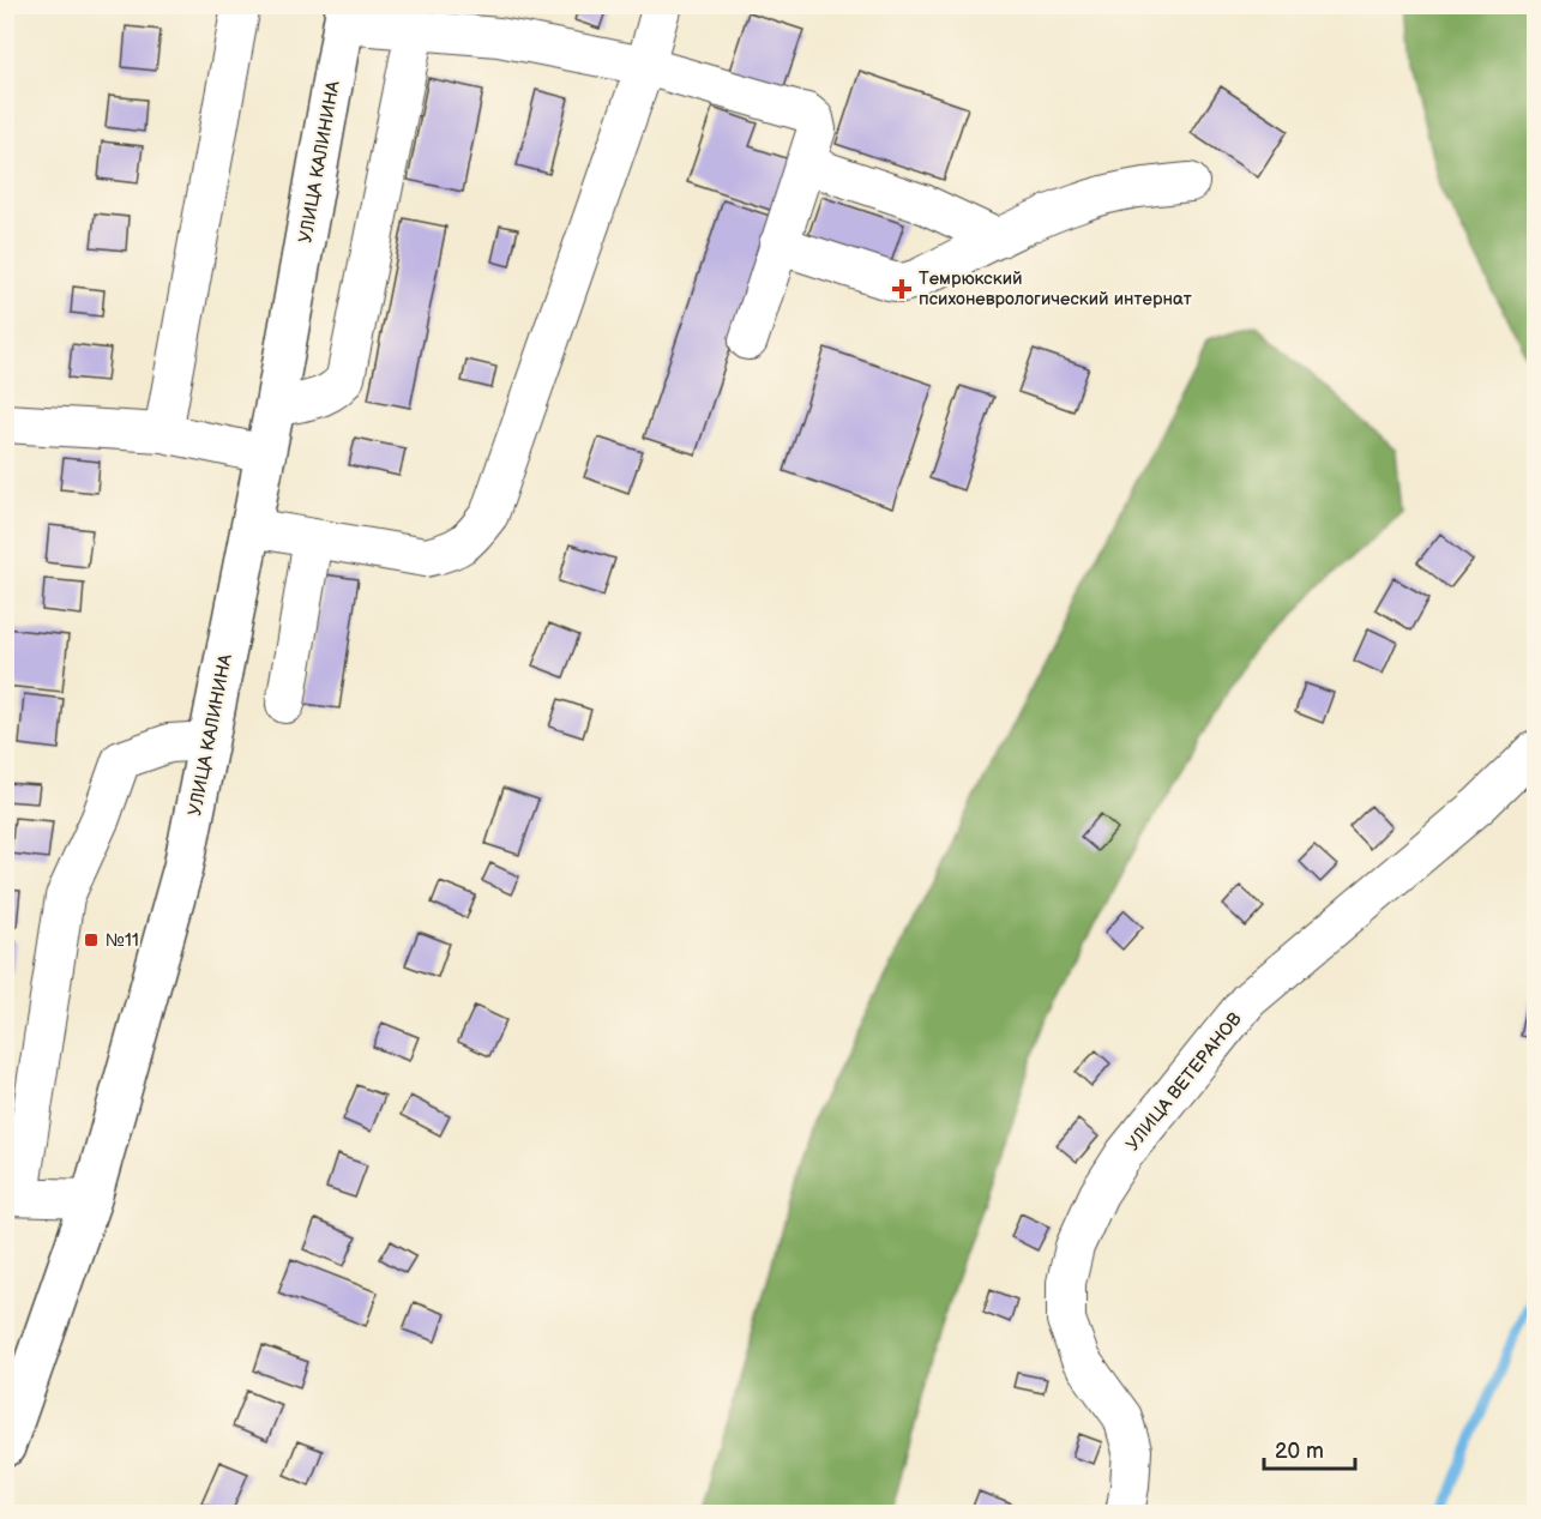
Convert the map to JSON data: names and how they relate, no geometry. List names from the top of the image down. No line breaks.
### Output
{"streets":{"main road":["УЛИЦА КАЛИНИНА"],"street":["УЛИЦА ВЕТЕРАНОВ"]},"places":{"health":["Темрюкский психоневрологический интернат"],"transit":["№11"]},"scale_bar":"20 m"}
